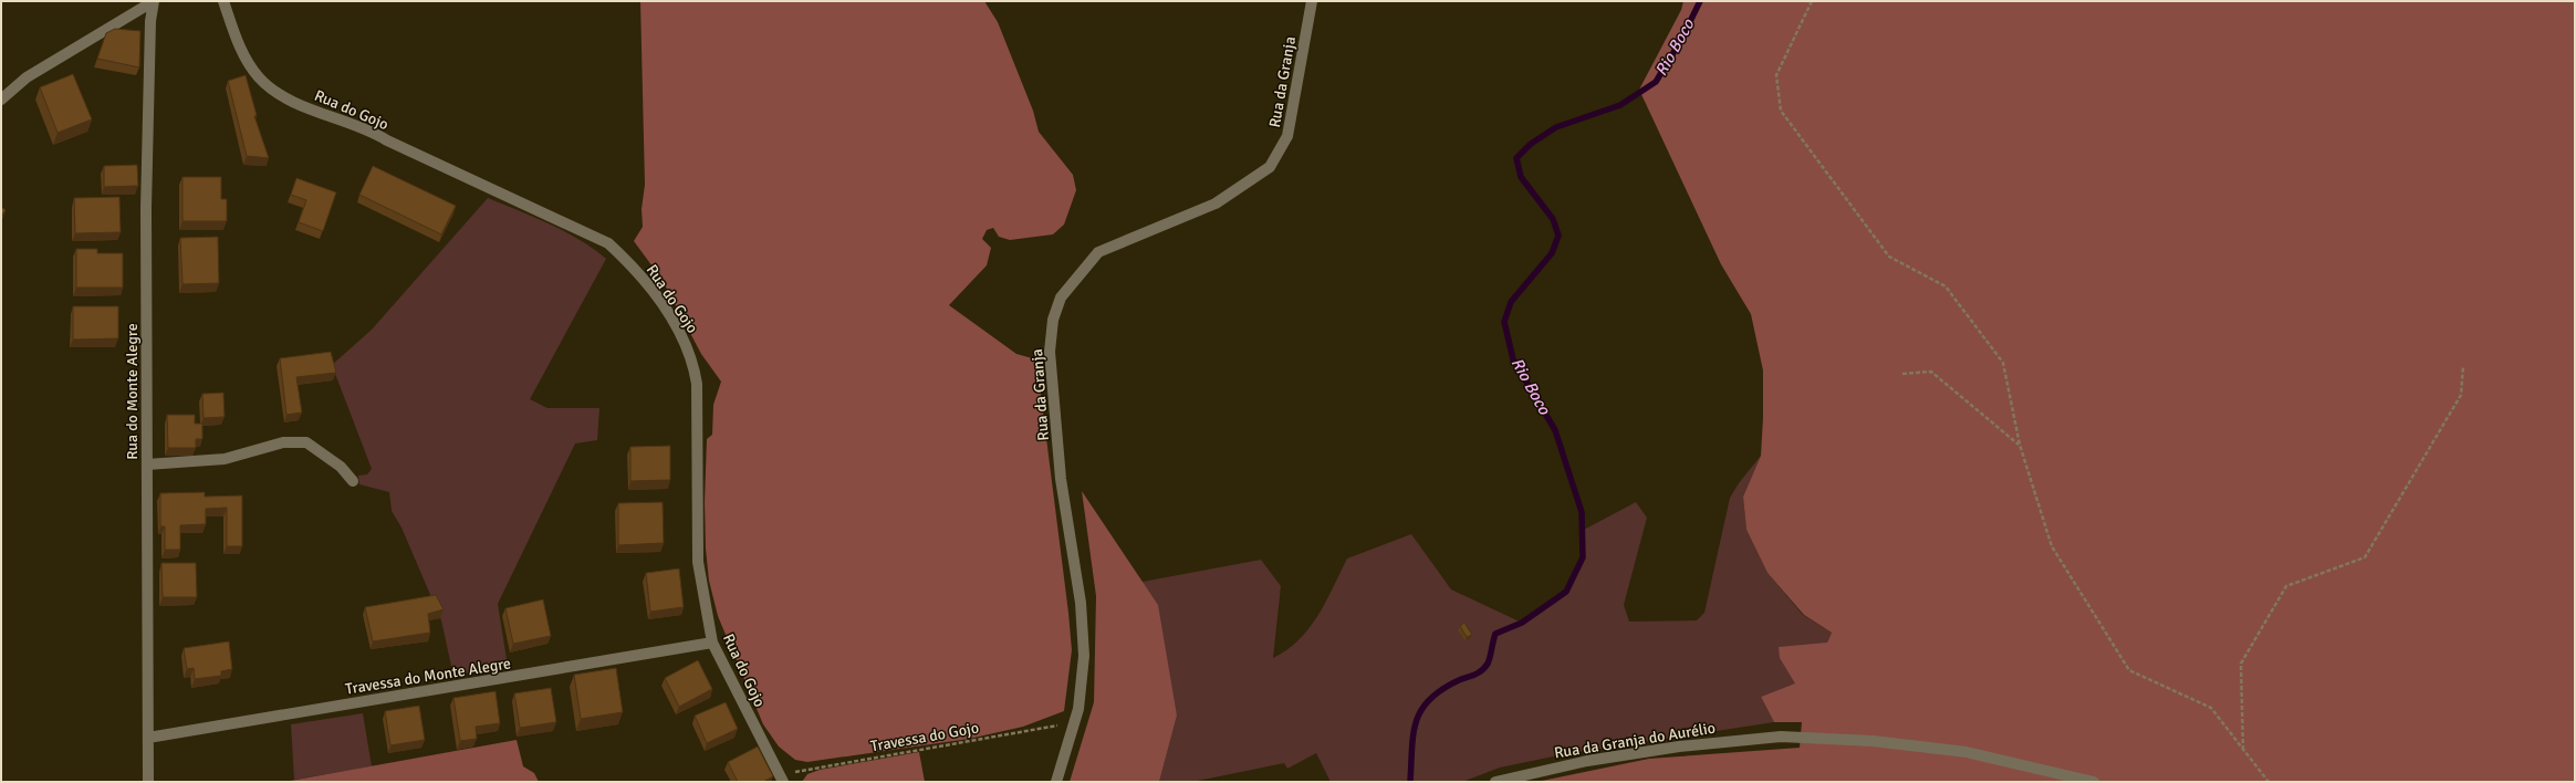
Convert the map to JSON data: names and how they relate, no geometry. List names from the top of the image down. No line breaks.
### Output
{"streets":{"street":["Rua da Granja","Rua do Gojo","Rua do Monte Alegre","Travessa do Monte Alegre","Rua da Granja do Aurélio"],"path":["Travessa do Gojo"]},"crossings":[["Rua da Granja","Travessa do Gojo"],["Rua do Gojo","Travessa do Monte Alegre"],["Rua do Gojo","Travessa do Gojo"],["Rua do Monte Alegre","Travessa do Monte Alegre"]],"water":["Rio Boco"]}
